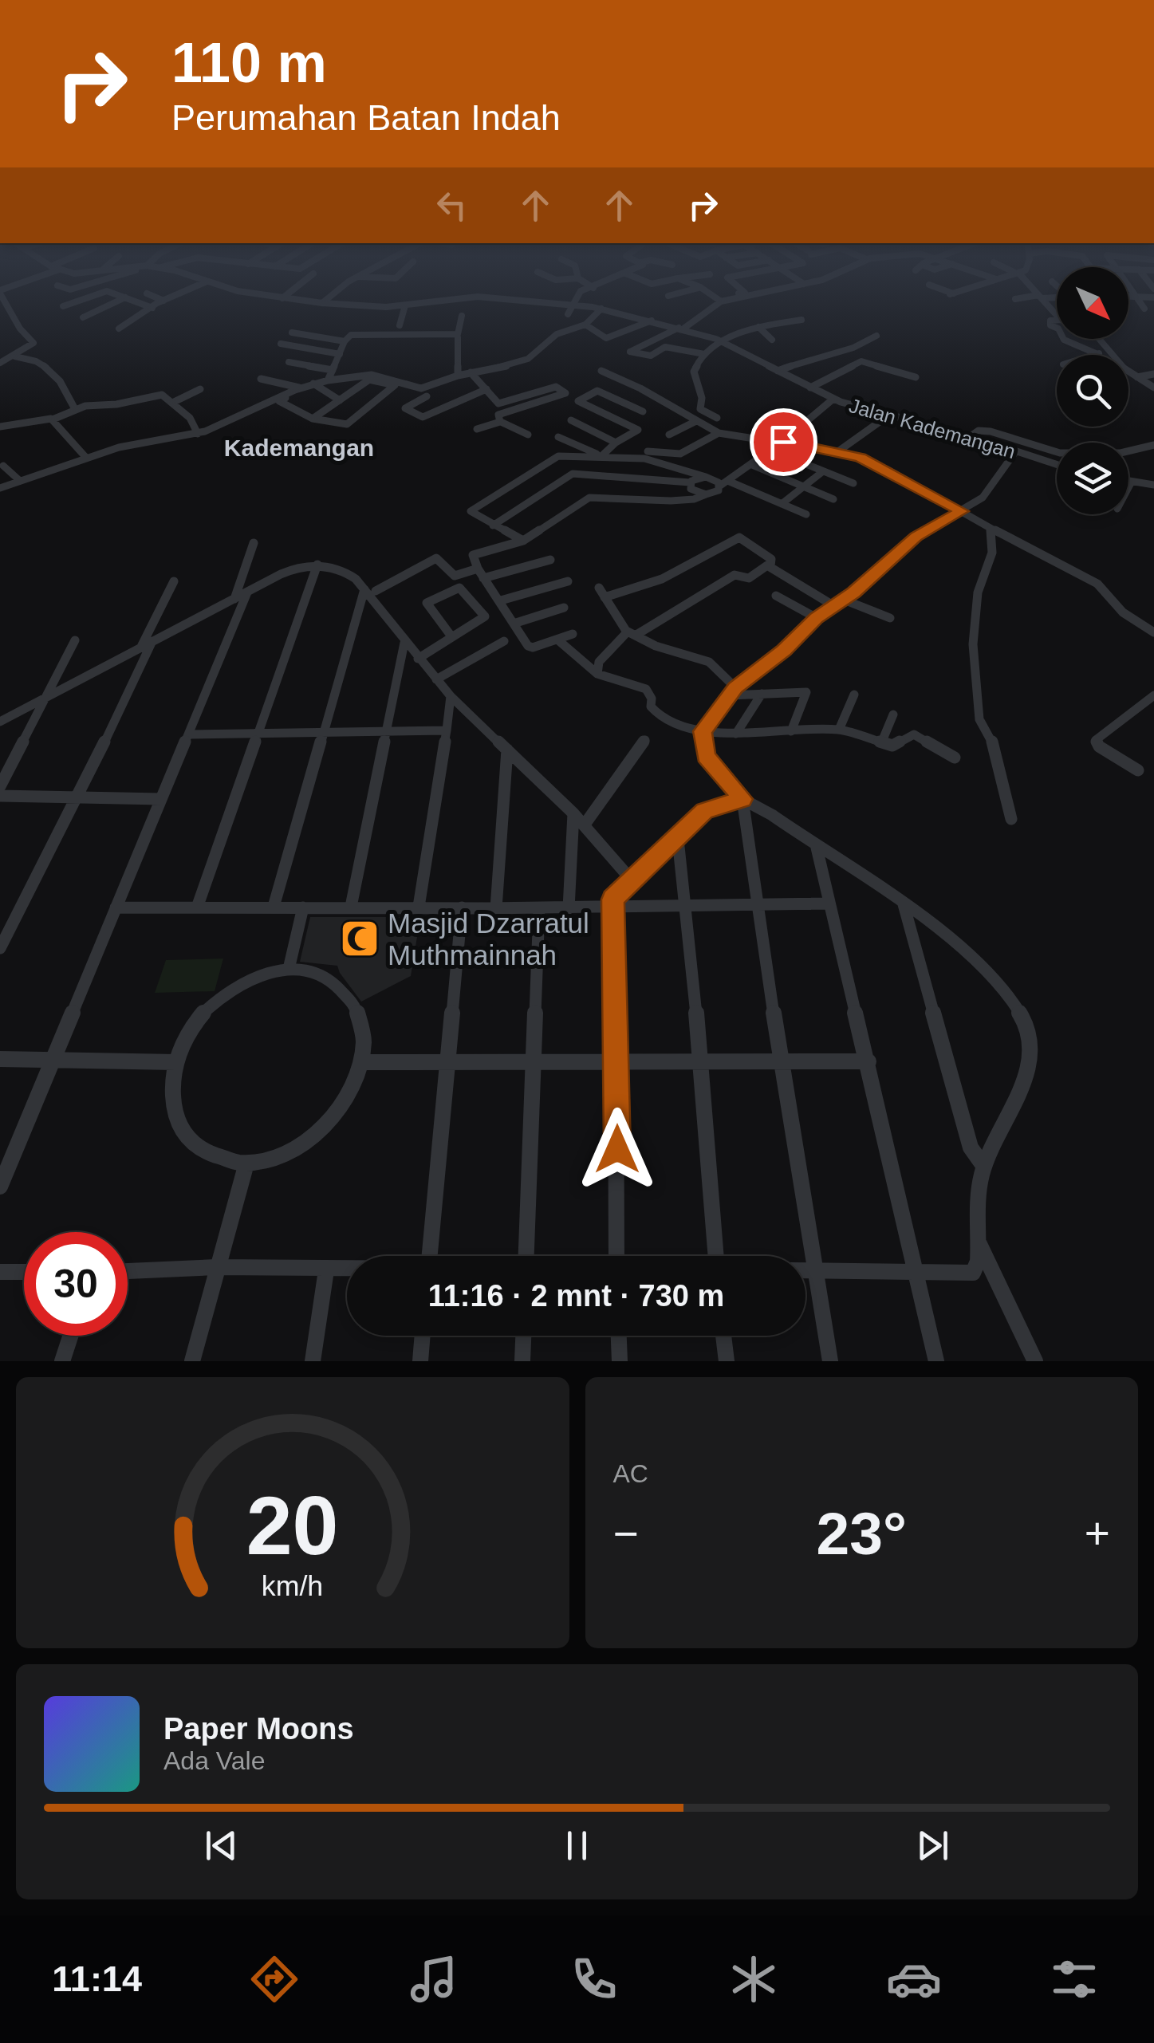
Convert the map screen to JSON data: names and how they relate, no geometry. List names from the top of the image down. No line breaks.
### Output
{"streets":{"street":["Jalan Kademangan"]},"districts":["Kademangan"],"places":{"mosque":["Masjid Dzarratul Muthmainnah"]},"north":"bottom right","page":{"turn":["110 m","Perumahan Batan Indah"],"limit":"30","trip":"11:16 · 2 mnt · 730 m","tile":"AC","heat":["−","23°","+"],"song":["Paper Moons","Ada Vale"],"tabs":"11:14","gauge":["20","km/h"]}}
